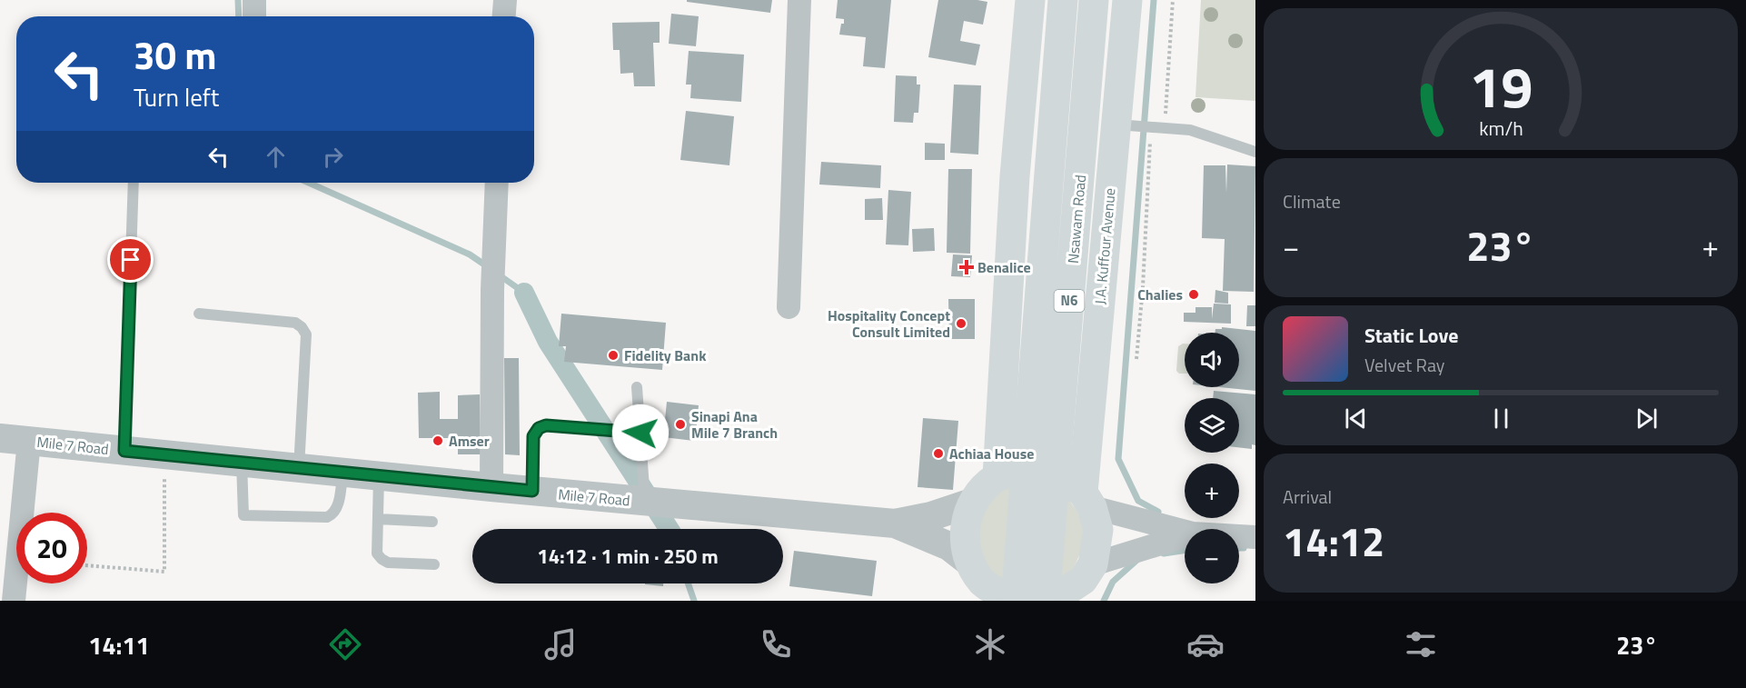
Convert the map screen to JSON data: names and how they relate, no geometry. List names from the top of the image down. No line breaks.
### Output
{"streets":{"main road":["Nsawam Road","J.A. Kuffour Avenue","N6"],"street":["Mile 7 Road"]},"places":{"health":["Benalice"],"other":["Chalies","Hospitality Concept Consult Limited","Fidelity Bank","Sinapi Ana Mile 7 Branch","Amser","Achiaa House"]},"page":{"turn":["30 m","Turn left"],"tile":["Climate",["Arrival","14:12"]],"heat":["−","23°","+"],"song":["Static Love","Velvet Ray"],"map_buttons":["+","−"],"limit":"20","trip":"14:12 · 1 min · 250 m","tabs":["14:11","23°"],"gauge":["19","km/h"]}}
